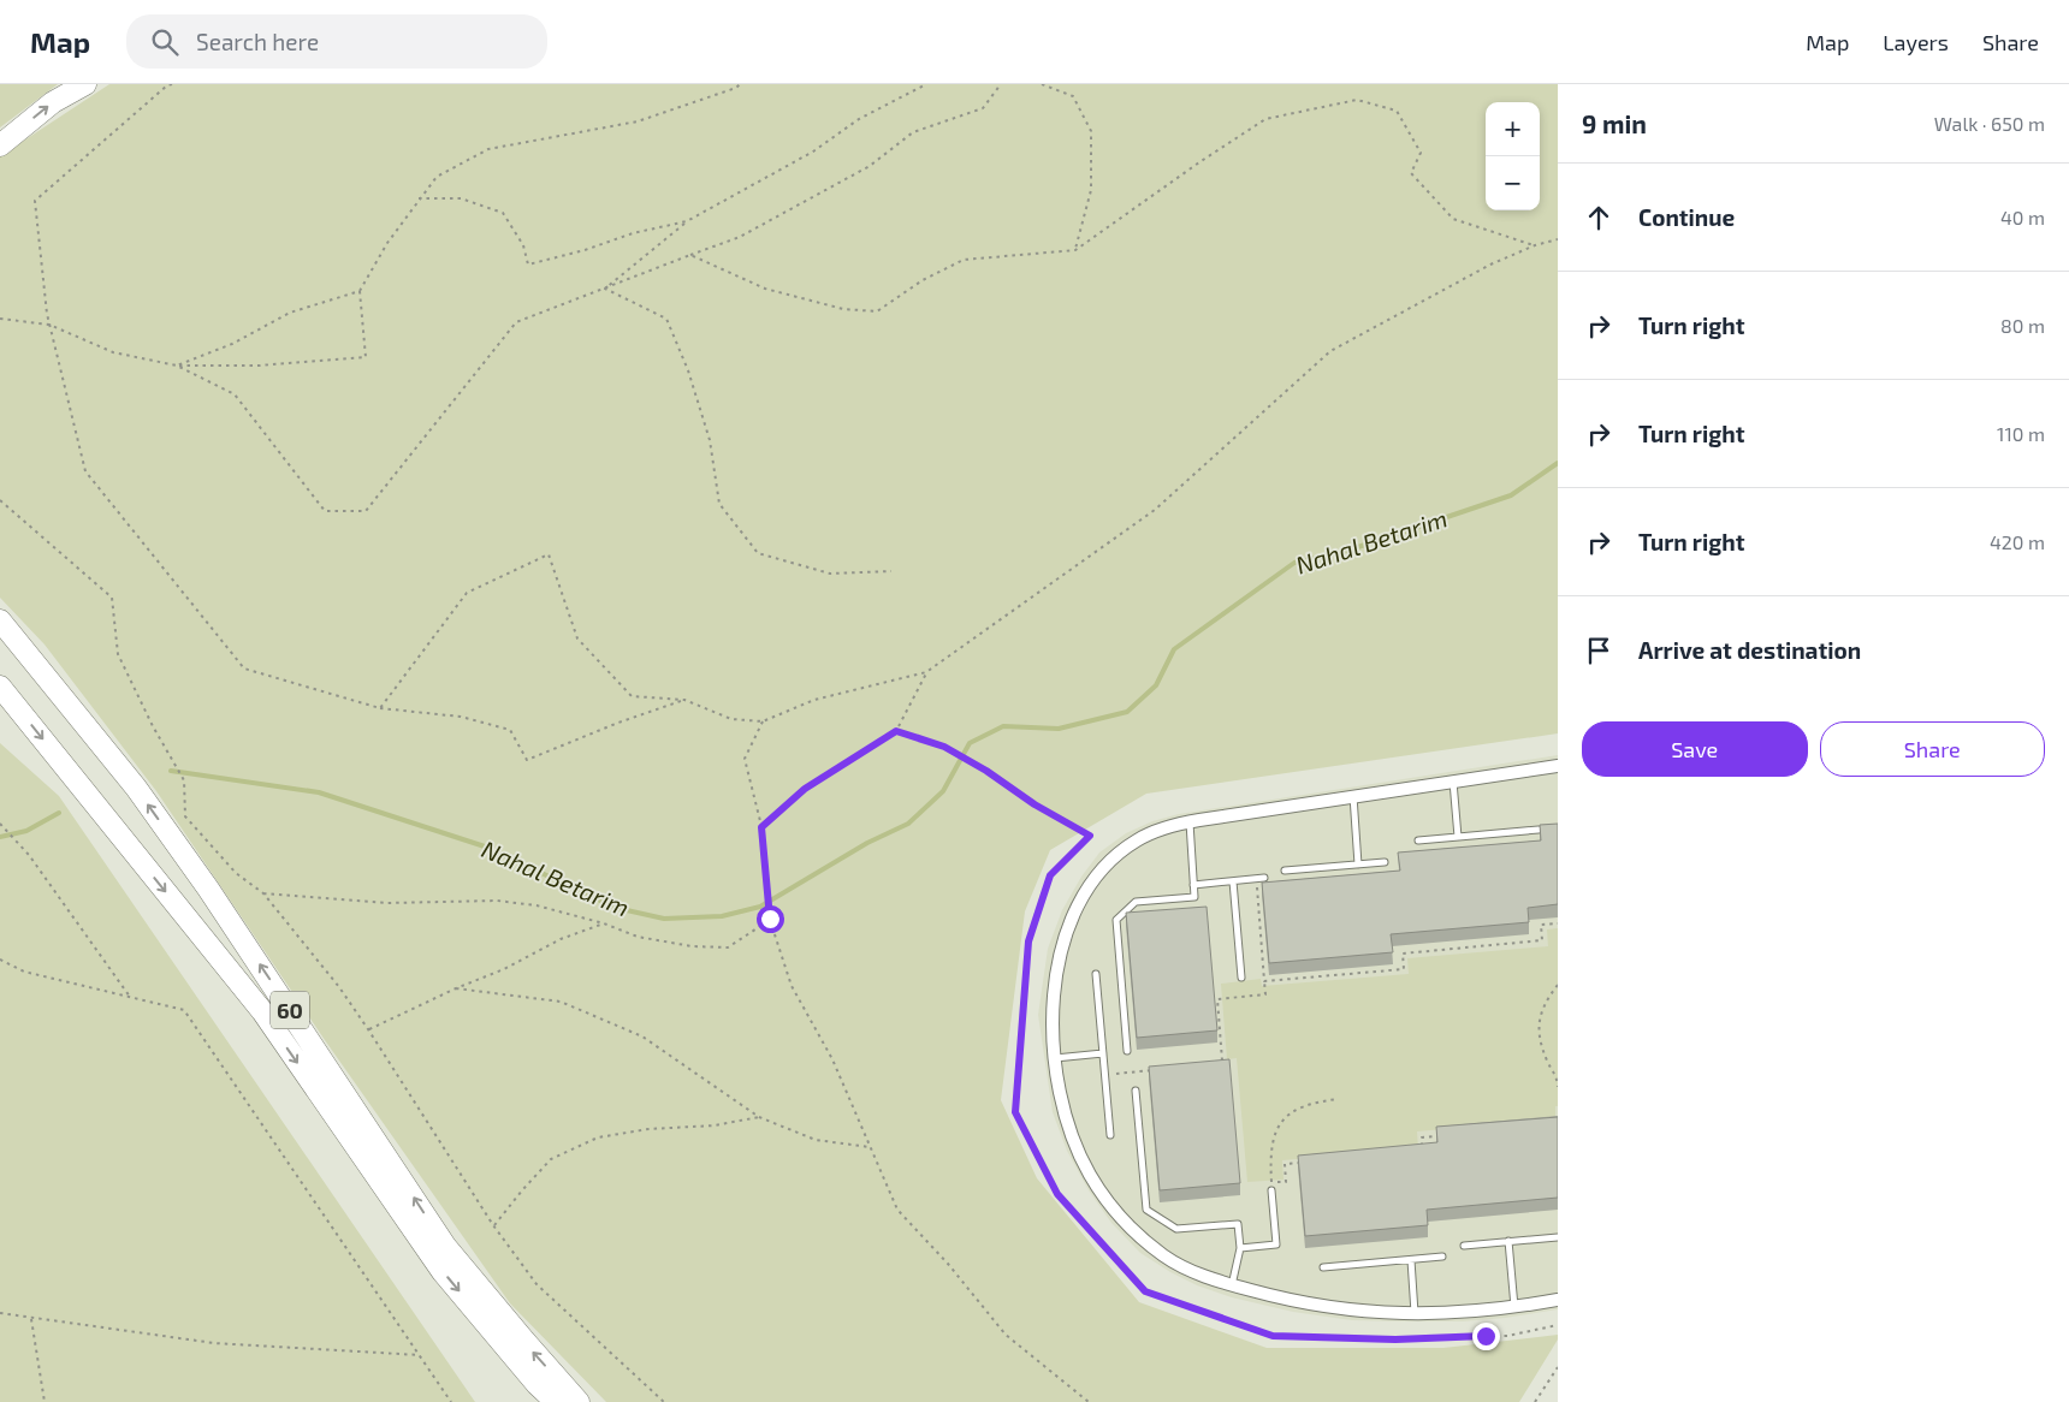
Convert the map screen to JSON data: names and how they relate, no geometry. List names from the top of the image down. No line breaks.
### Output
{"streets":{"highway":["60"]},"water":["Nahal Betarim"],"page":{"header":"Map","search":"Search here","nav":["Map","Layers","Share"],"heading":["9 min","Walk · 650 m"],"map_buttons":["+","−"],"list":[["Continue","40 m"],["Turn right","80 m"],["Turn right","110 m"],["Turn right","420 m"],"Arrive at destination"],"buttons":["Save","Share"]}}
